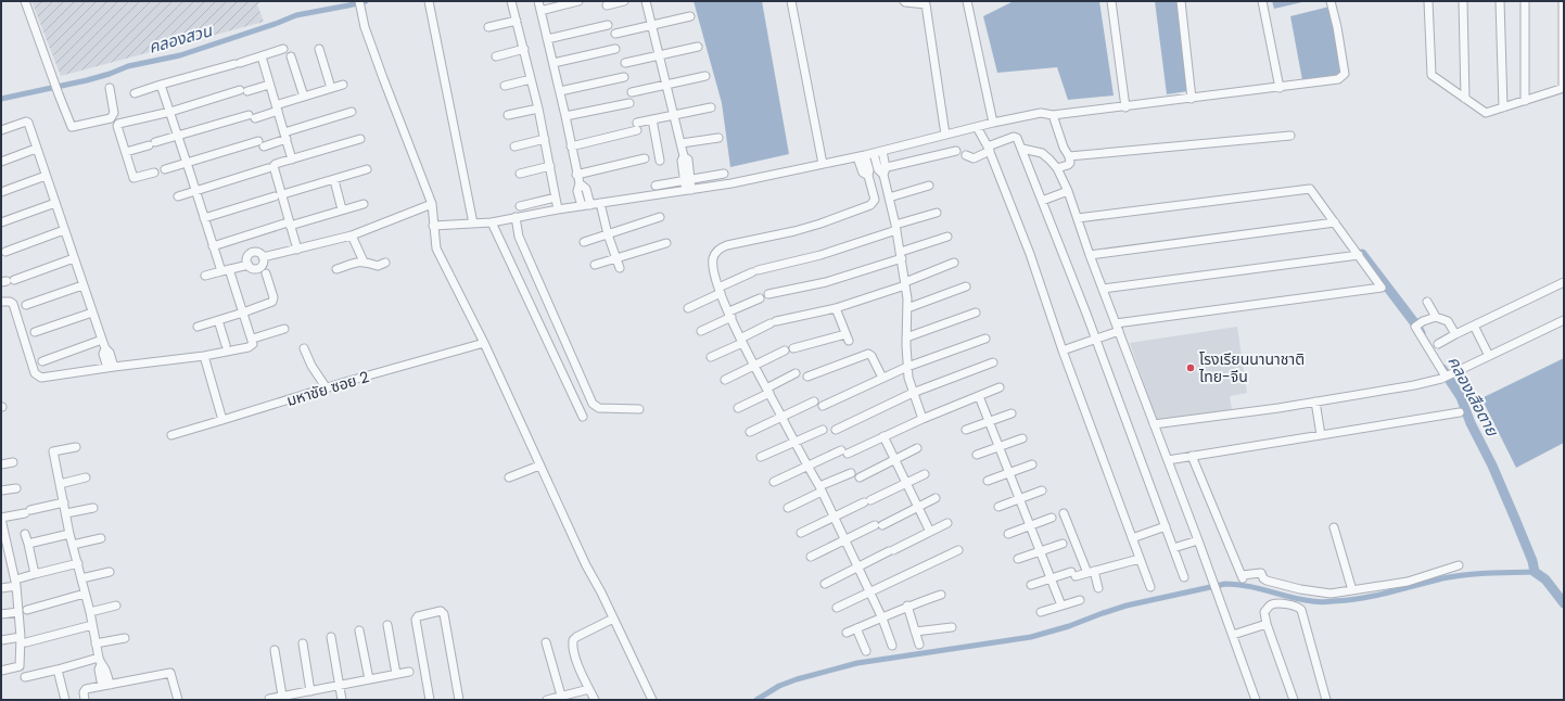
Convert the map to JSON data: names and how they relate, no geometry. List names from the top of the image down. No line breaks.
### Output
{"streets":{"street":["มหาชัย ซอย 2"]},"water":["คลองสวน","คลองเสือตาย"],"places":["โรงเรียนนานาชาติ ไทย-จีน"]}
